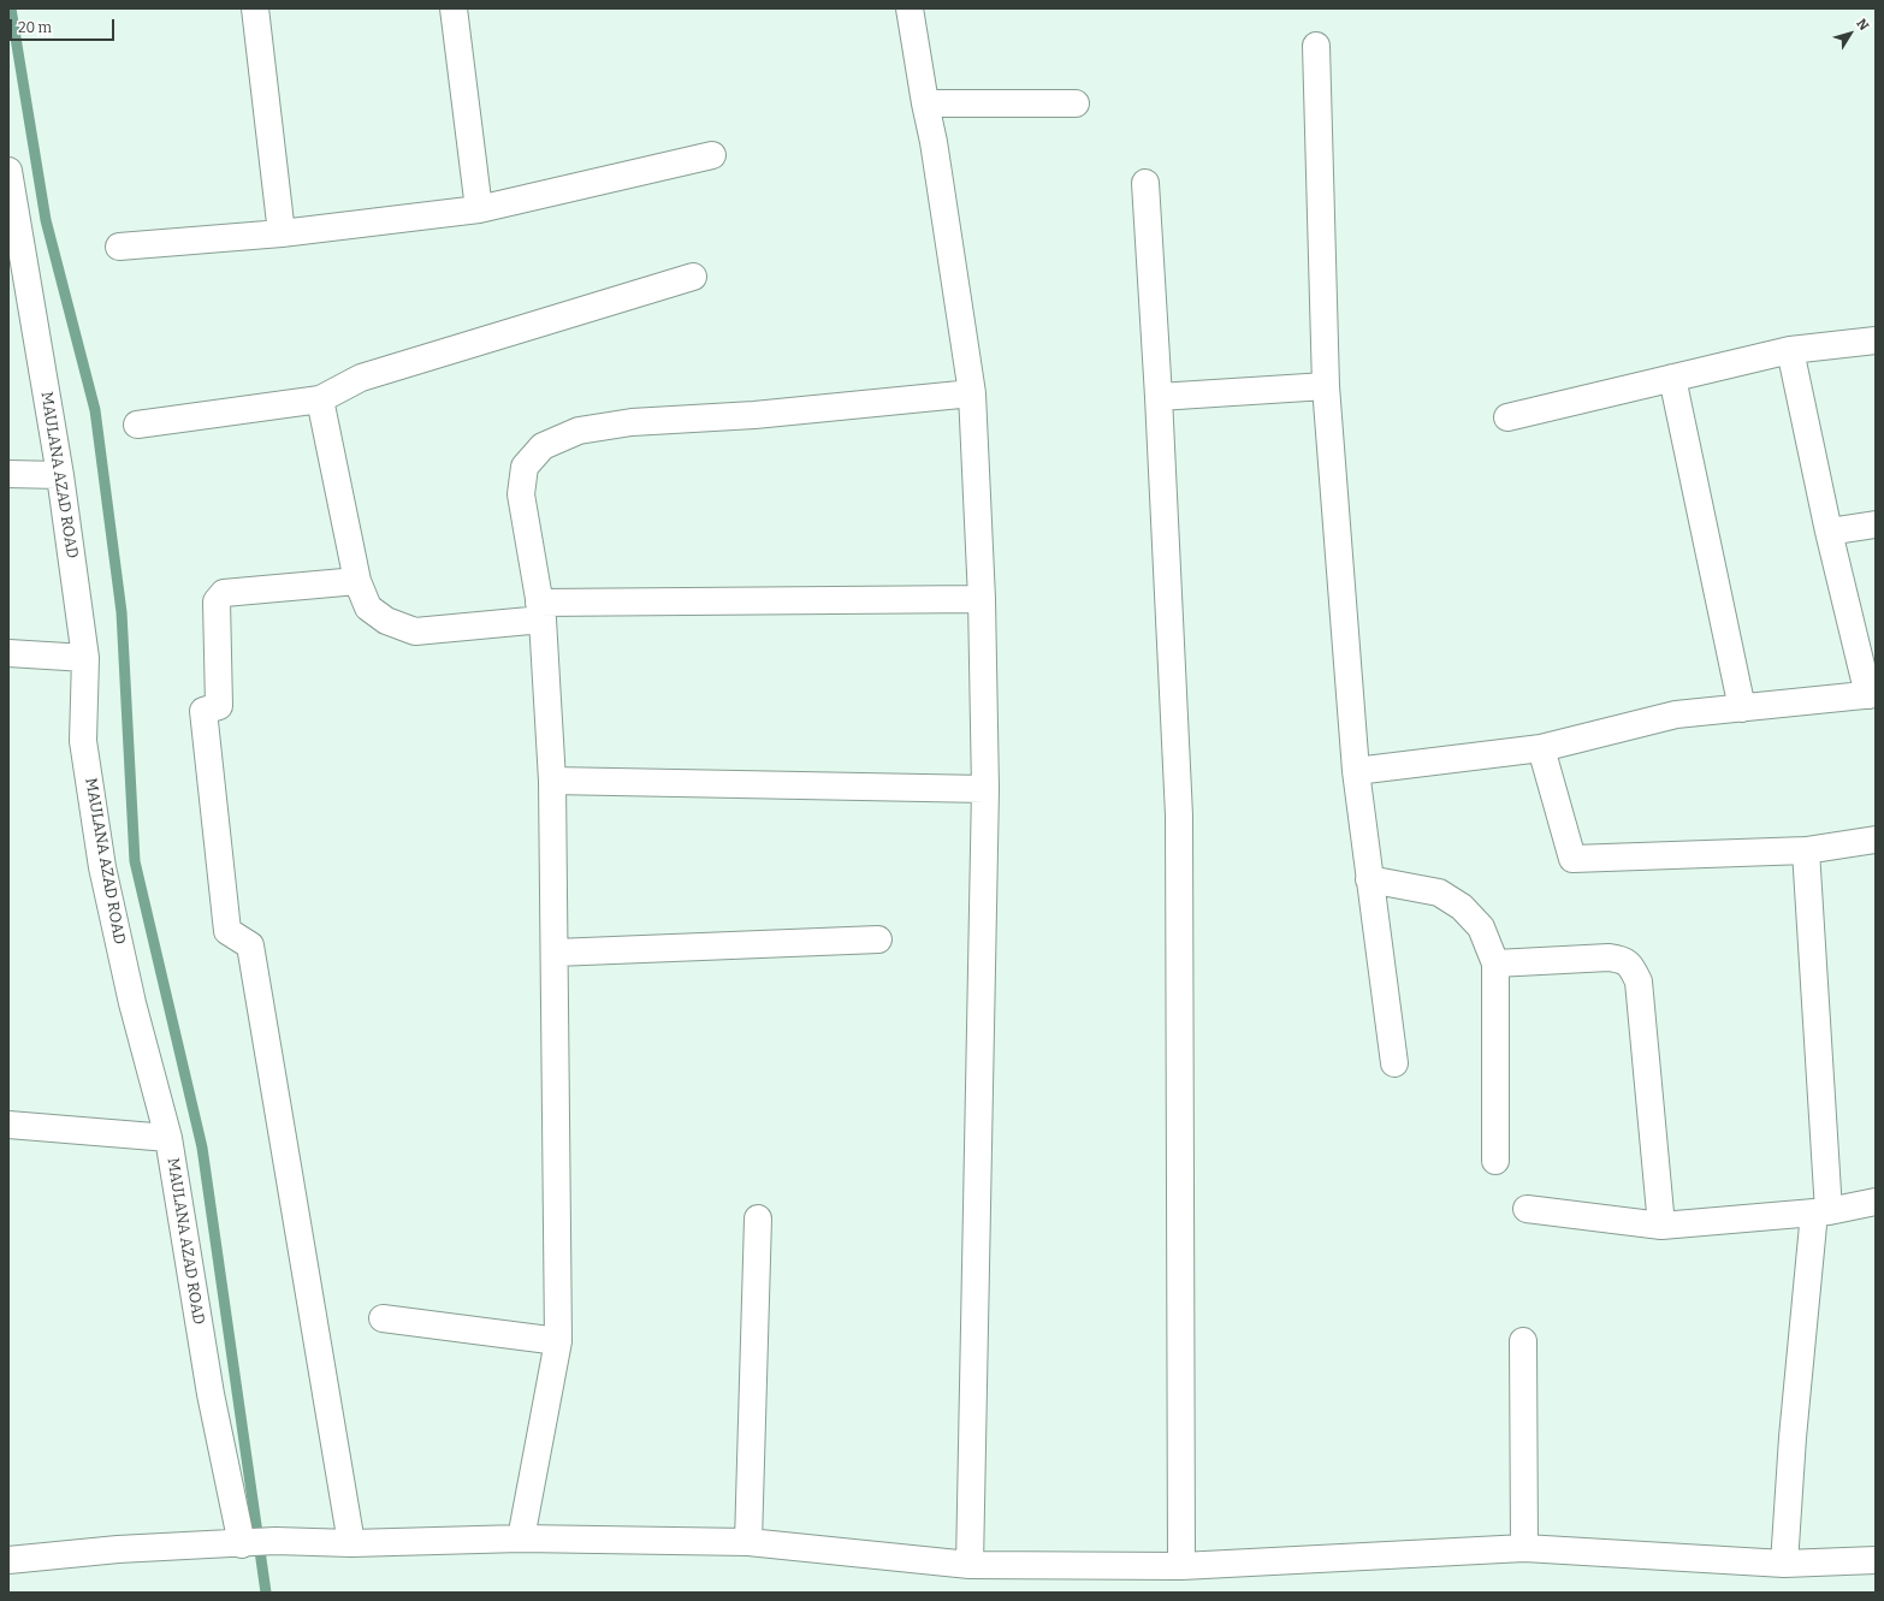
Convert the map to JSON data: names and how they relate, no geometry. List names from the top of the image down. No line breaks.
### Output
{"streets":{"street":["MAULANA AZAD ROAD"]},"scale_bar":"20 m","north":"top right"}
